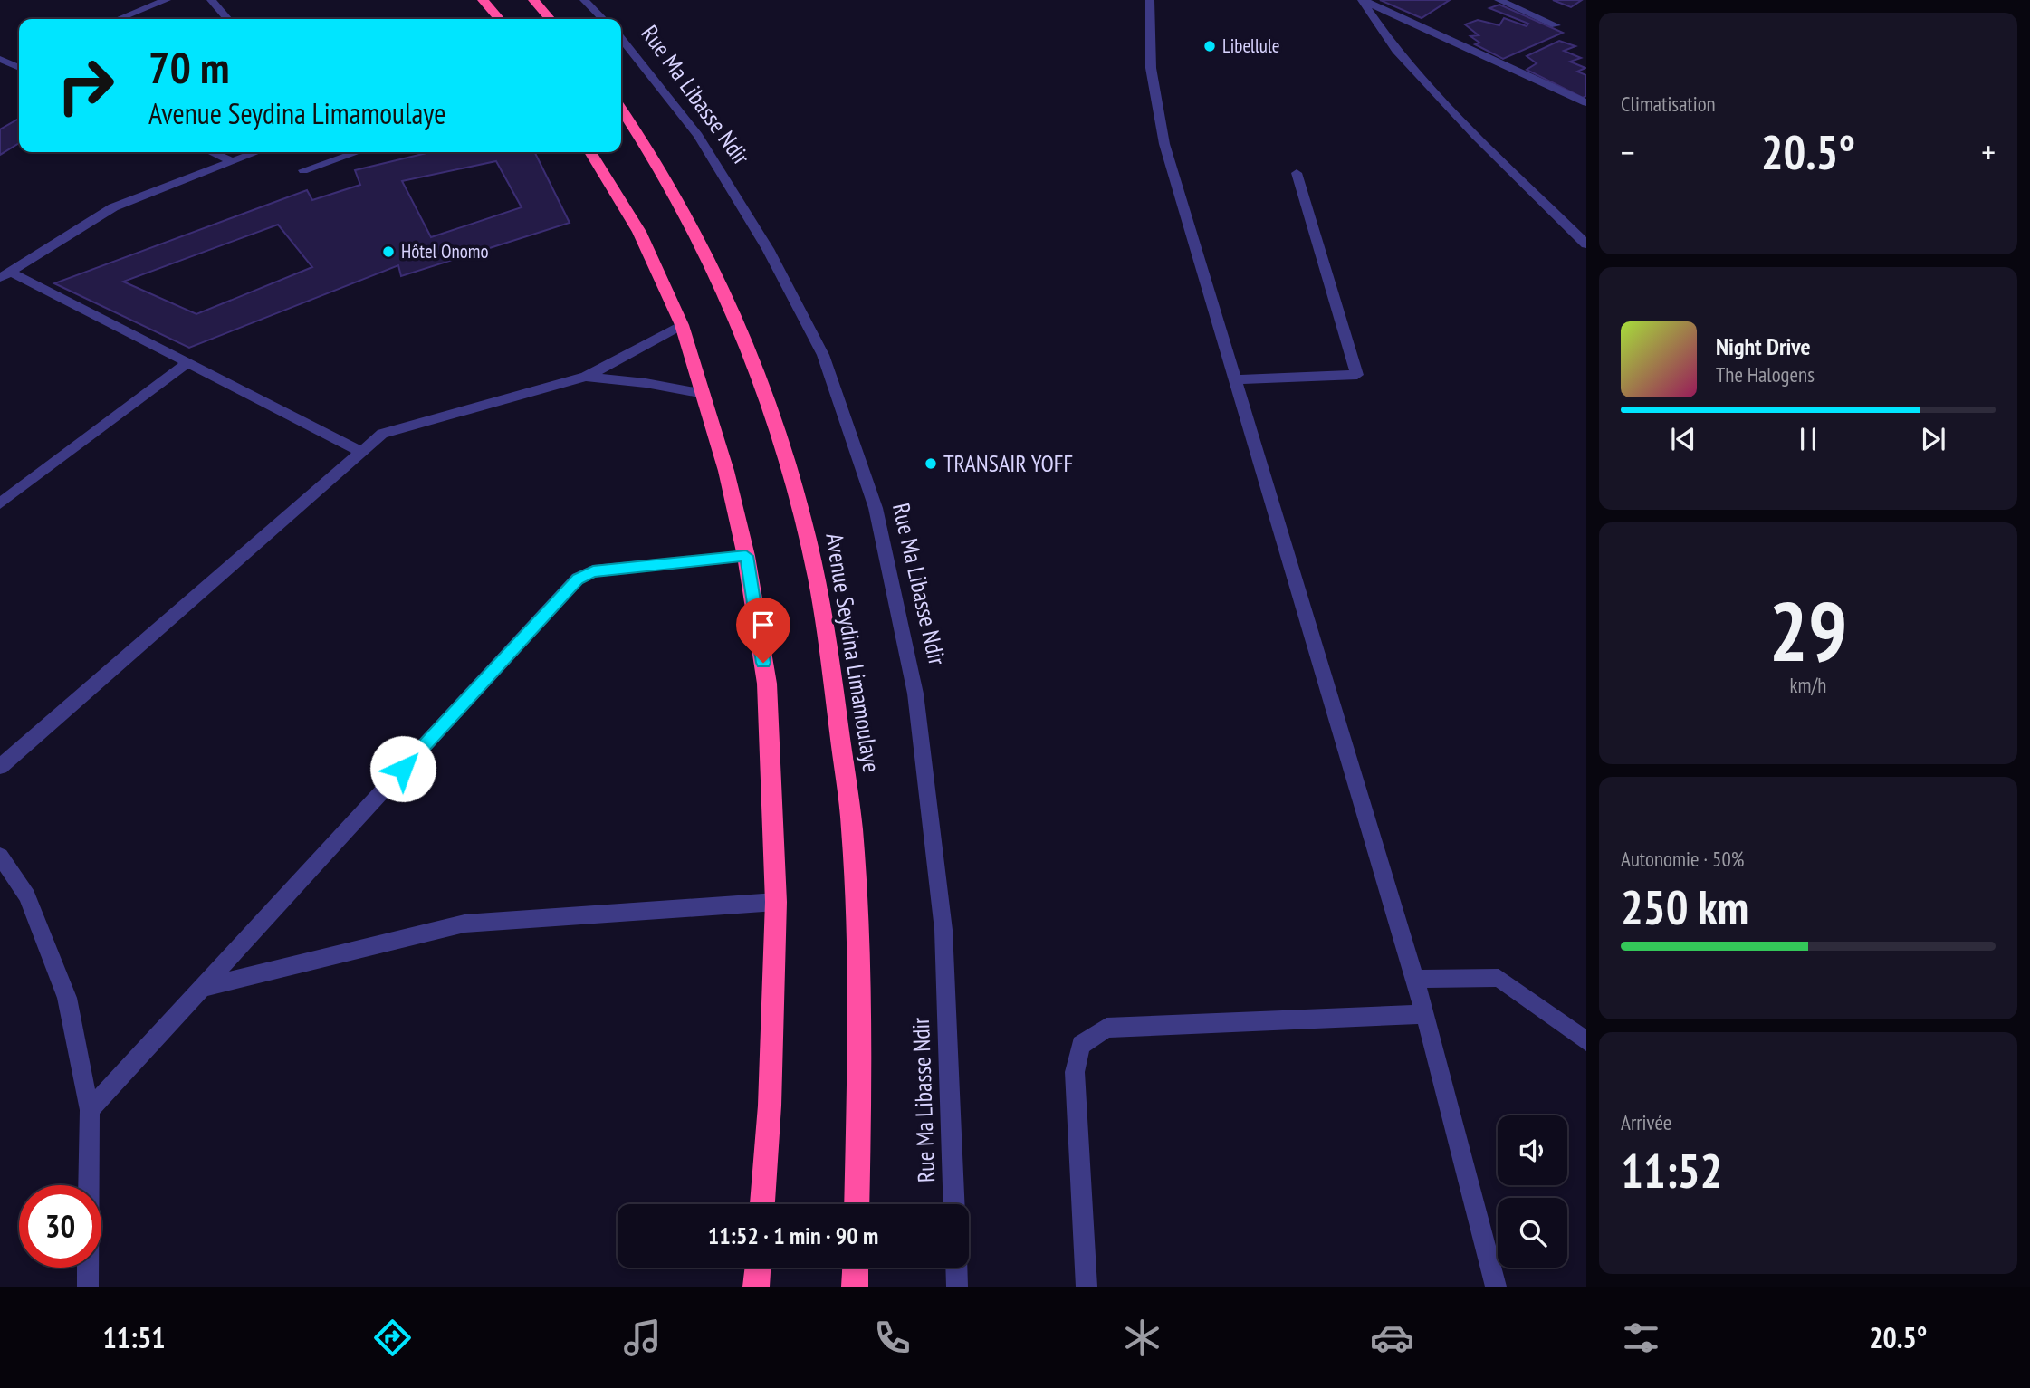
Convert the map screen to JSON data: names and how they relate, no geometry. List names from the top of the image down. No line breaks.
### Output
{"streets":{"highway":["Avenue Seydina Limamoulaye"],"street":["Rue Ma Libasse Ndir"]},"places":["Libellule","Hôtel Onomo","TRANSAIR YOFF"],"page":{"tile":["Climatisation",["29","km/h"],["Autonomie · 50%","250 km"],["Arrivée","11:52"]],"turn":["70 m","Avenue Seydina Limamoulaye"],"heat":["−","20.5°","+"],"song":["Night Drive","The Halogens"],"limit":"30","trip":"11:52 · 1 min · 90 m","tabs":["11:51","20.5°"]}}
